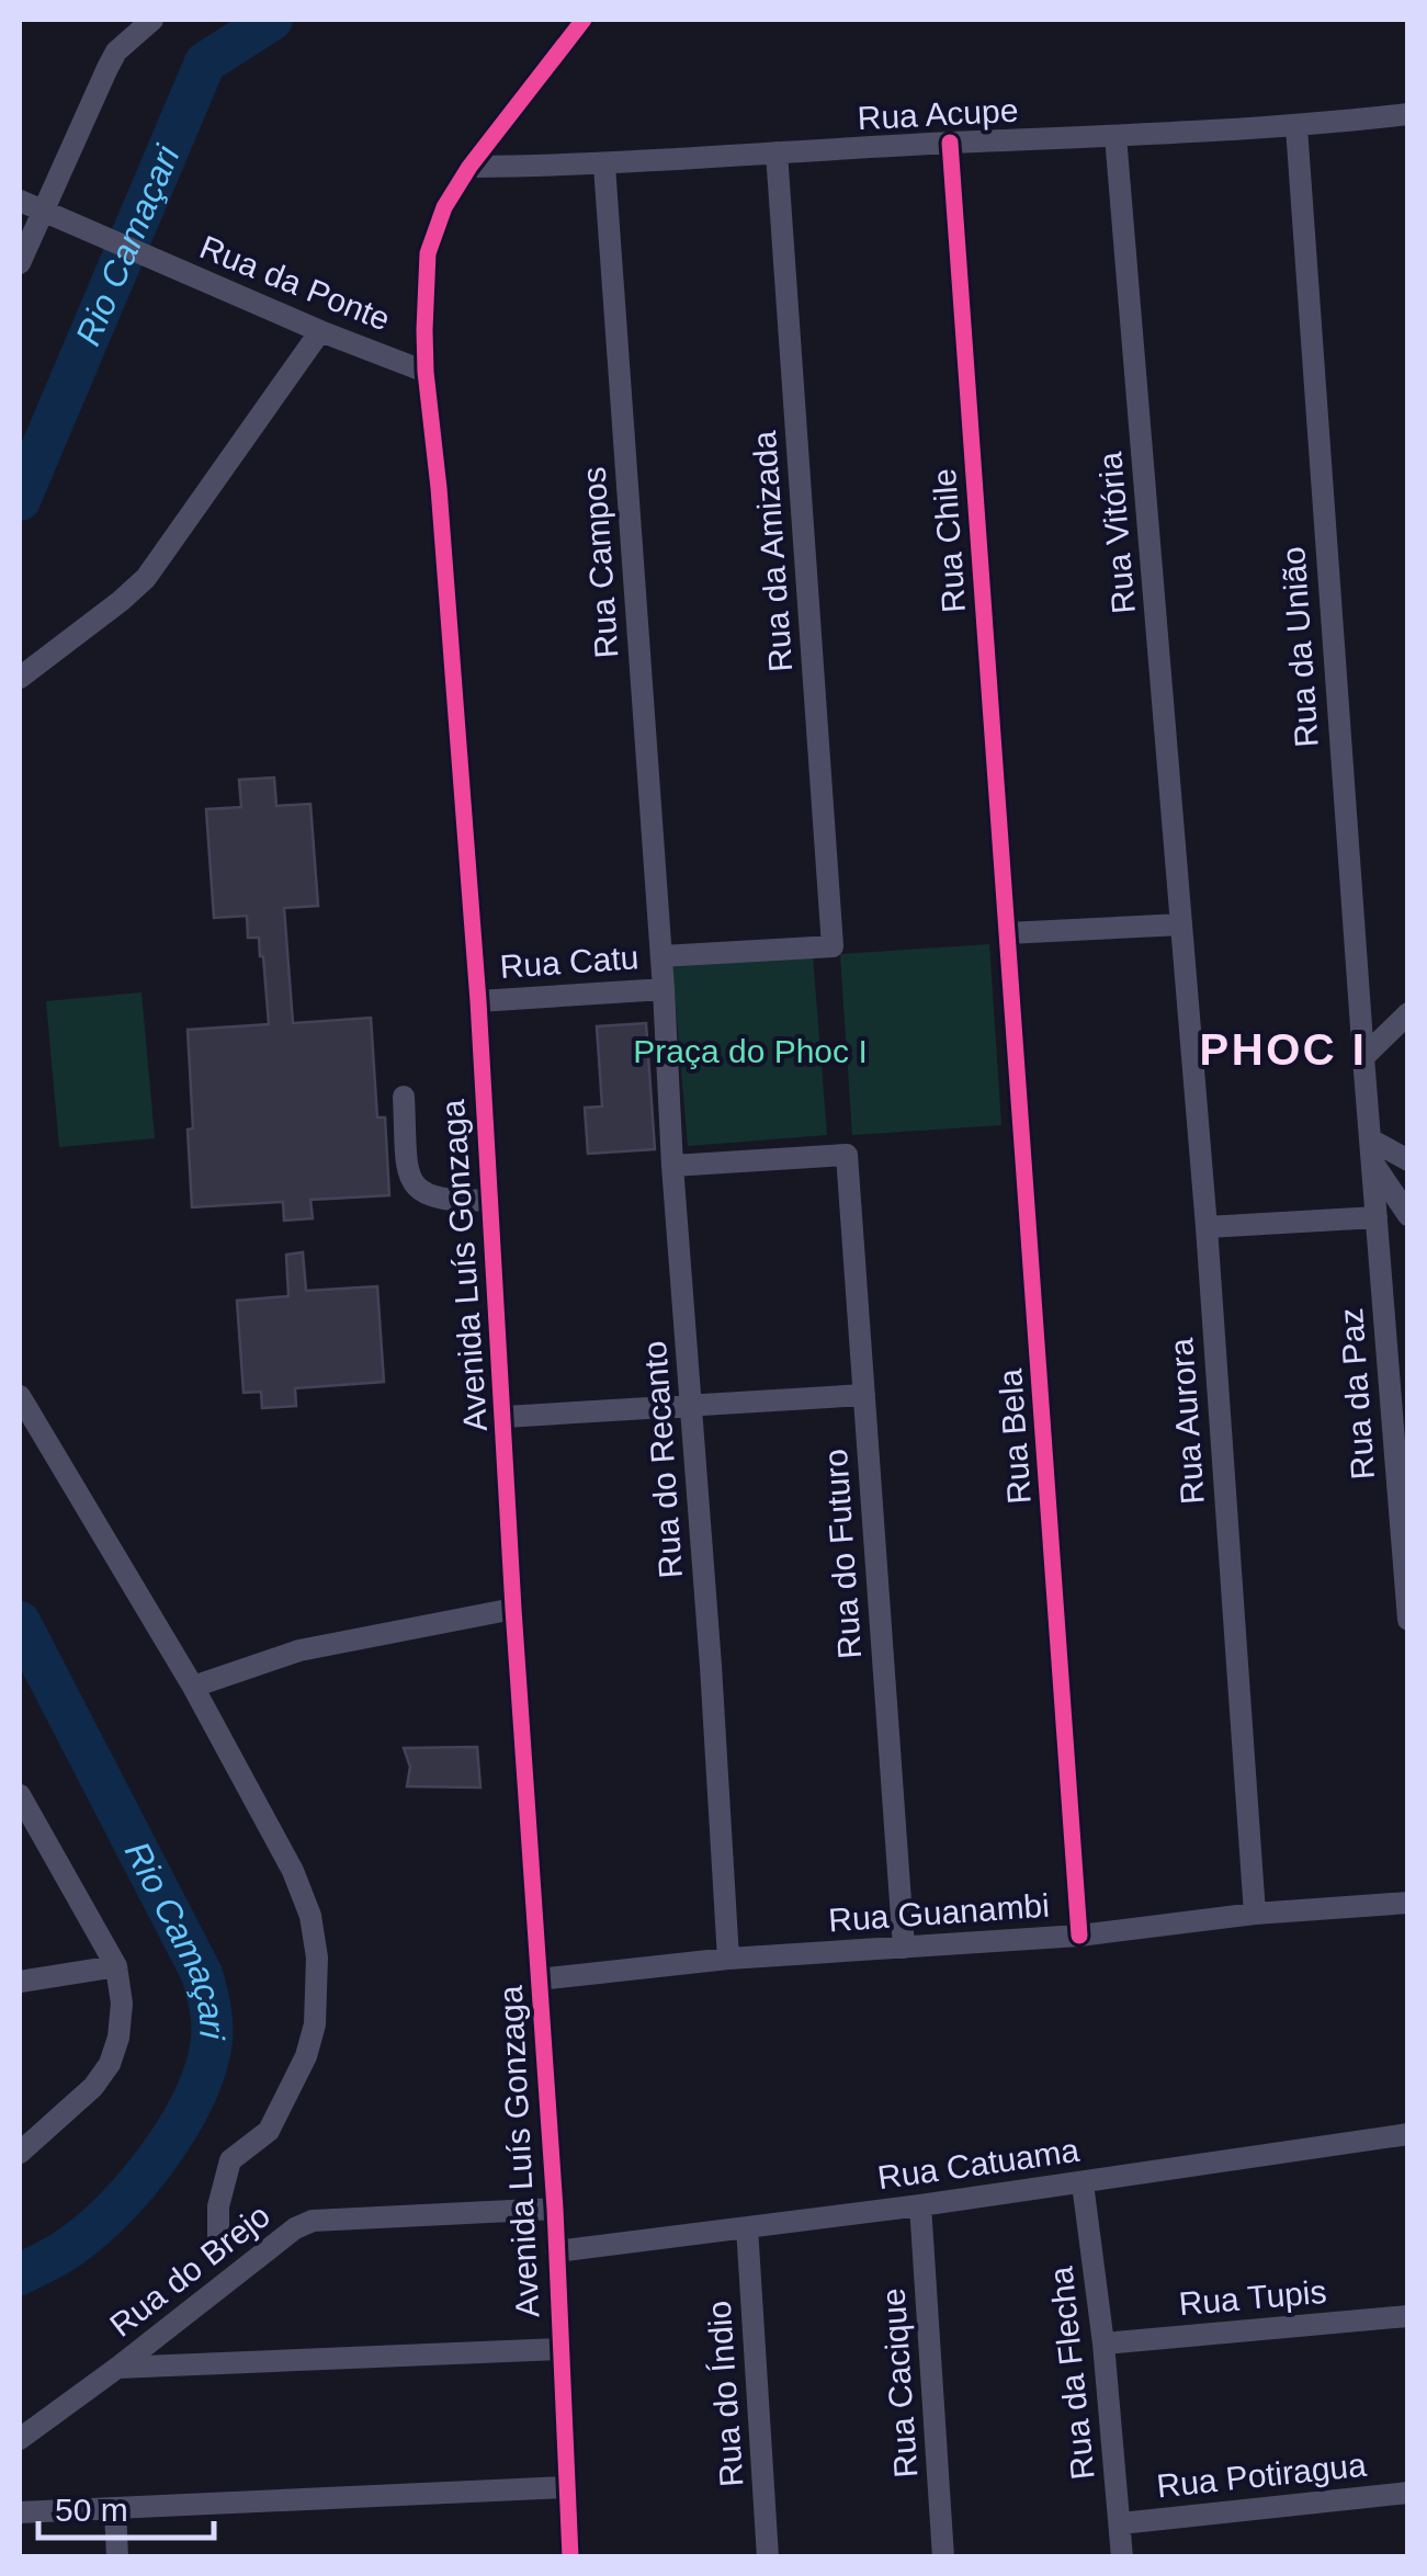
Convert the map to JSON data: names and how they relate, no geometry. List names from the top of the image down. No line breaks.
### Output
{"streets":{"street":["Rua Acupe","Rua da Ponte","Rua Vitória","Rua Chile","Rua da Amizada","Rua Campos","Rua da União","Rua Catu","Avenida Luís Gonzaga","Rua da Paz","Rua Aurora","Rua Bela","Rua do Recanto","Rua do Futuro","Rua Guanambi","Rua Catuama","Rua do Brejo","Rua Tupis","Rua da Flecha","Rua Cacique","Rua do Índio","Rua Potiragua"]},"crossings":[["Rua Acupe","Rua Vitória"],["Rua Acupe","Rua Chile"],["Rua Acupe","Rua da Amizada"],["Rua Acupe","Rua Campos"],["Rua Acupe","Rua da União"],["Rua Acupe","Avenida Luís Gonzaga"],["Rua da Ponte","Avenida Luís Gonzaga"],["Rua Vitória","Rua Aurora"],["Rua Chile","Rua Bela"],["Rua da Amizada","Rua Campos"],["Rua da Amizada","Rua do Recanto"],["Rua Campos","Rua do Recanto"],["Rua da União","Rua da Paz"],["Rua Catu","Avenida Luís Gonzaga"],["Rua Catu","Rua do Recanto"],["Avenida Luís Gonzaga","Rua Guanambi"],["Avenida Luís Gonzaga","Rua Catuama"],["Avenida Luís Gonzaga","Rua do Brejo"],["Rua Aurora","Rua Guanambi"],["Rua Bela","Rua Guanambi"],["Rua do Recanto","Rua do Futuro"],["Rua do Recanto","Rua Guanambi"],["Rua do Futuro","Rua Guanambi"],["Rua Catuama","Rua da Flecha"],["Rua Catuama","Rua Cacique"],["Rua Catuama","Rua do Índio"],["Rua Tupis","Rua da Flecha"],["Rua da Flecha","Rua Potiragua"]],"districts":["PHOC I"],"water":["Rio Camaçari"],"parks":["Praça do Phoc I"],"scale_bar":"50 m"}
